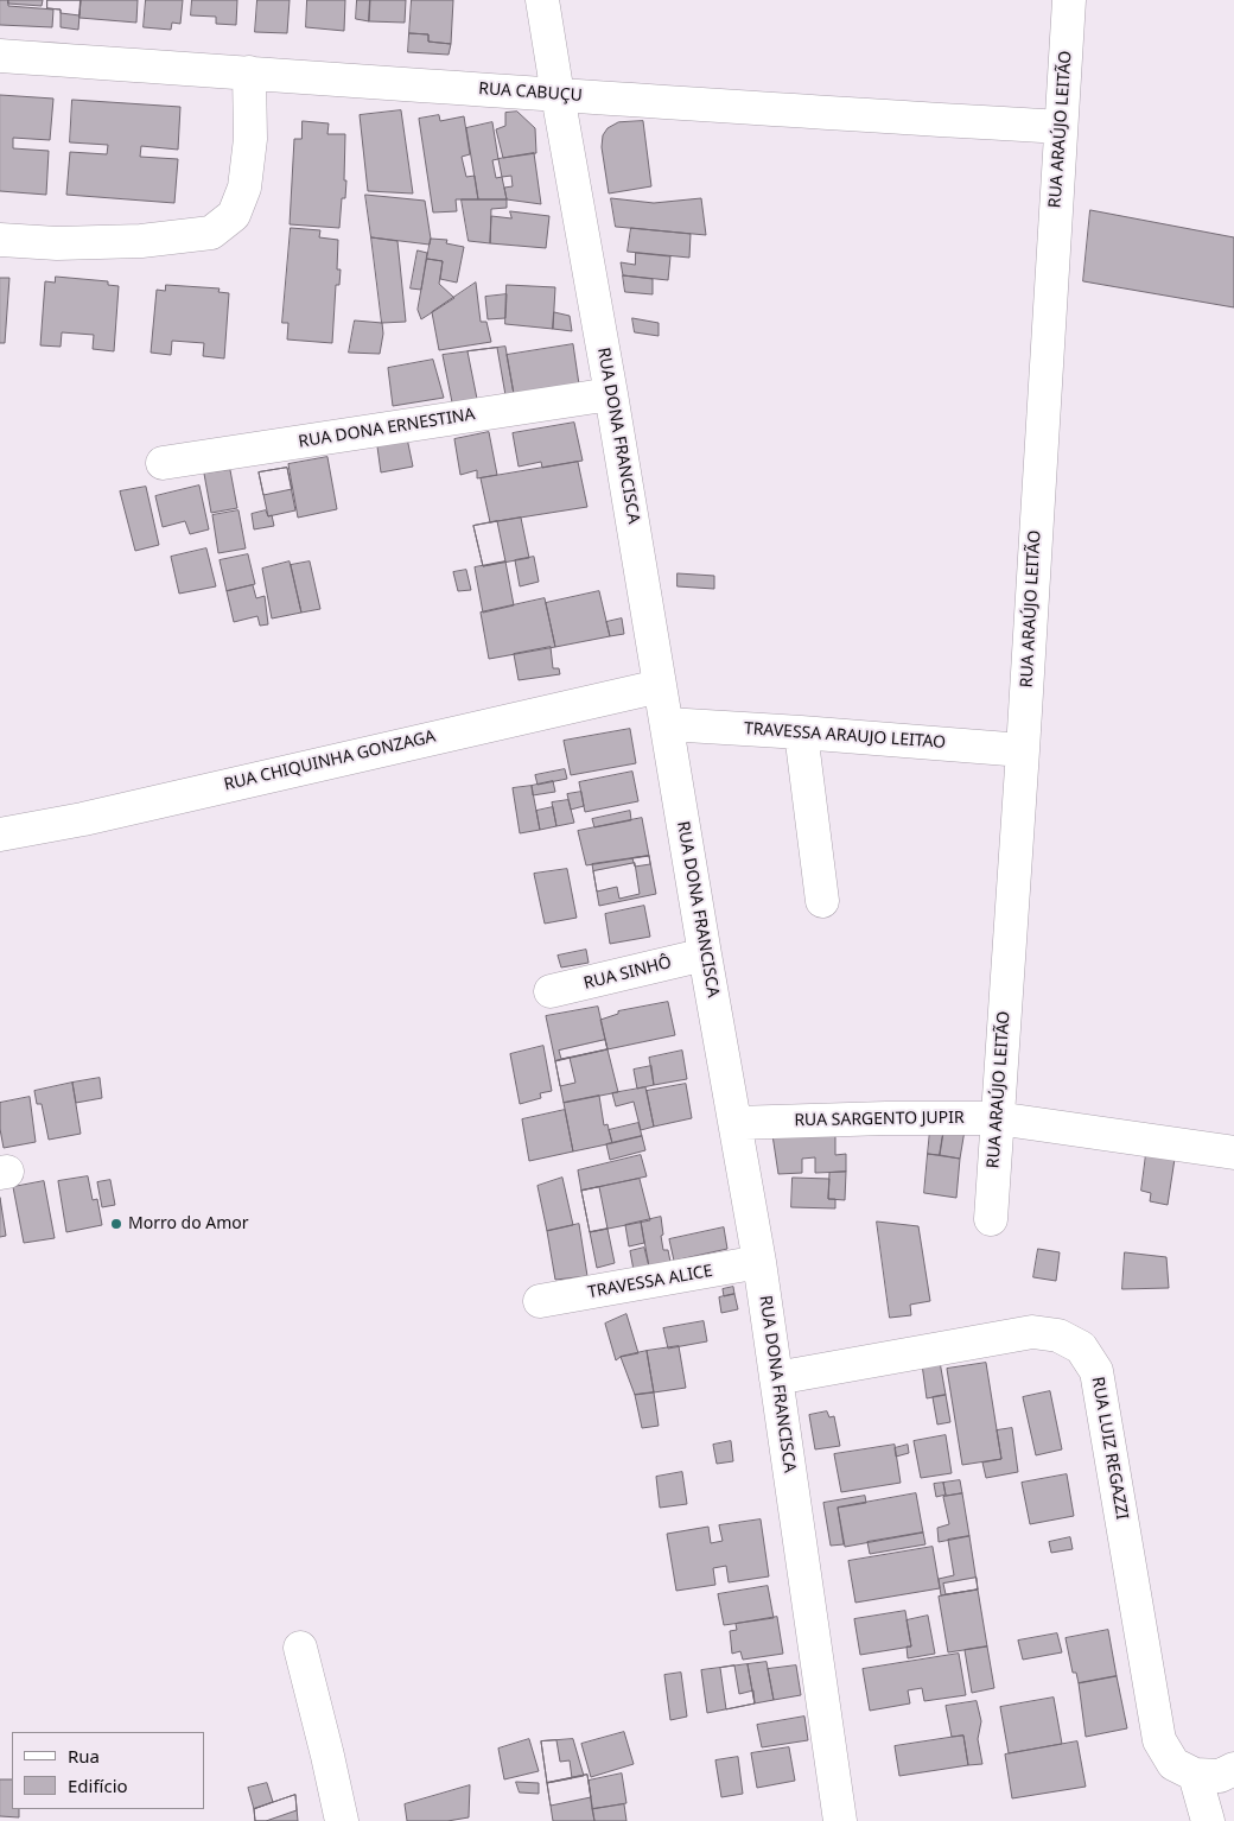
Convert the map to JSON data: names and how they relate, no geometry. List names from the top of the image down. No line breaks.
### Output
{"streets":{"street":["RUA CABUÇU","RUA ARAÚJO LEITÃO","RUA DONA ERNESTINA","RUA DONA FRANCISCA","TRAVESSA ARAUJO LEITAO","RUA CHIQUINHA GONZAGA","RUA SINHÔ","RUA SARGENTO JUPIR","TRAVESSA ALICE","RUA LUIZ REGAZZI"]},"crossings":[["RUA CABUÇU","RUA ARAÚJO LEITÃO"],["RUA CABUÇU","RUA DONA FRANCISCA"],["RUA ARAÚJO LEITÃO","TRAVESSA ARAUJO LEITAO"],["RUA ARAÚJO LEITÃO","RUA SARGENTO JUPIR"],["RUA DONA ERNESTINA","RUA DONA FRANCISCA"],["RUA DONA FRANCISCA","TRAVESSA ARAUJO LEITAO"],["RUA DONA FRANCISCA","RUA CHIQUINHA GONZAGA"],["RUA DONA FRANCISCA","RUA SINHÔ"],["RUA DONA FRANCISCA","RUA SARGENTO JUPIR"],["RUA DONA FRANCISCA","TRAVESSA ALICE"],["RUA DONA FRANCISCA","RUA LUIZ REGAZZI"]],"places":["Morro do Amor"],"legend":["Rua","Edifício"]}
